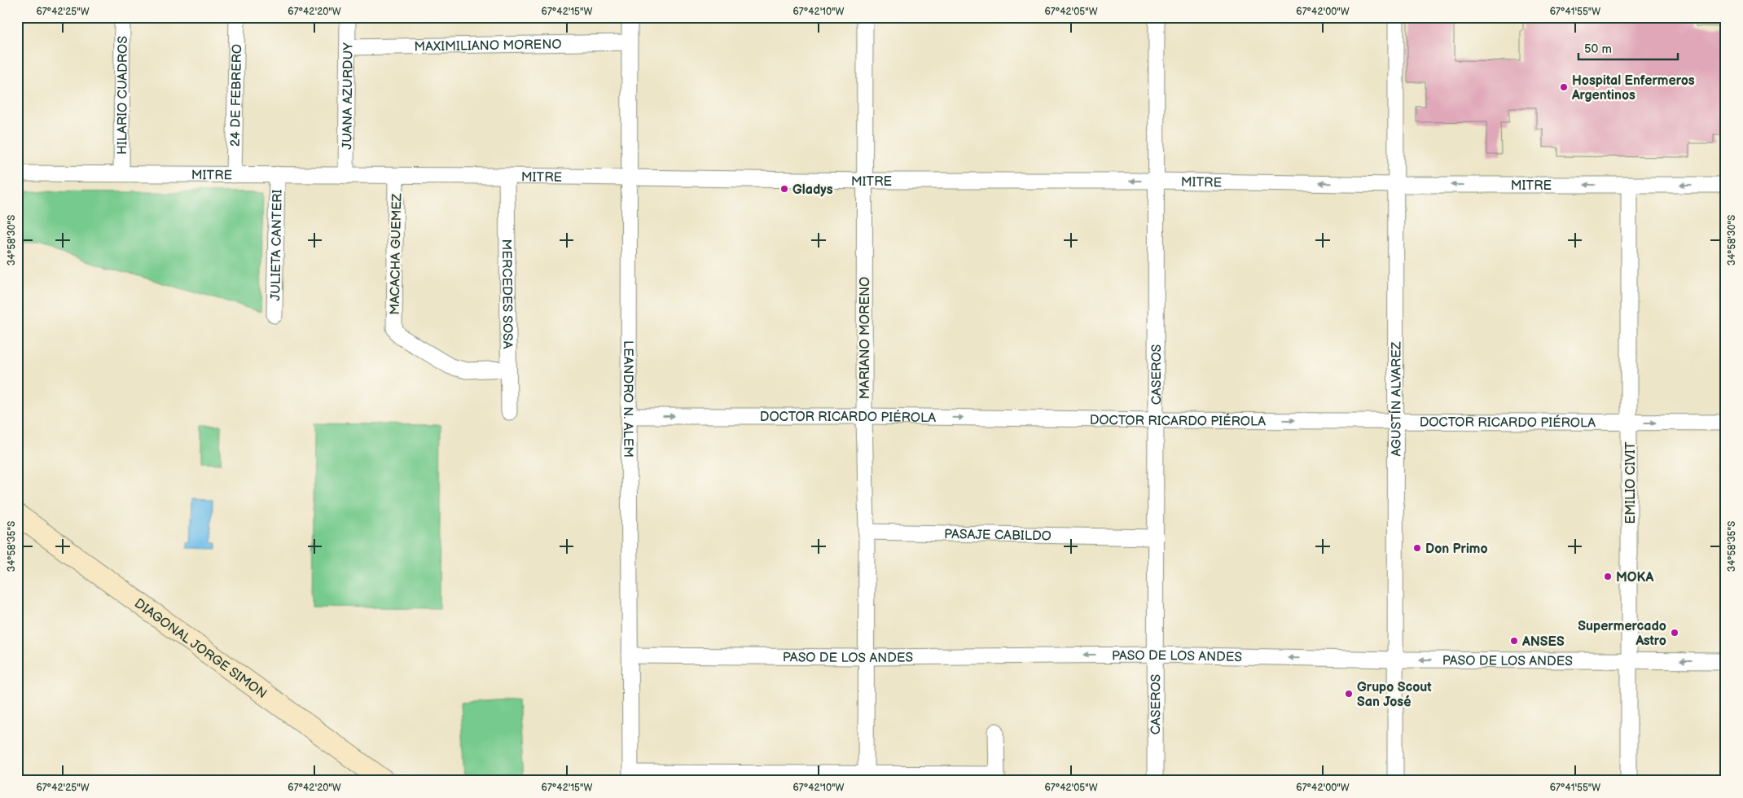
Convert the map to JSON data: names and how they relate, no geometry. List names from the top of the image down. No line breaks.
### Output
{"streets":{"main road":["DIAGONAL JORGE SIMON"],"street":["MAXIMILIANO MORENO","HILARIO CUADROS","24 DE FEBRERO","JUANA AZURDUY","MITRE","JULIETA CANTERI","MACACHA GUEMEZ","MERCEDES SOSA","MARIANO MORENO","CASEROS","LEANDRO N. ALEM","AGUSTÍN ALVAREZ","DOCTOR RICARDO PIÉROLA","EMILIO CIVIT","PASAJE CABILDO","PASO DE LOS ANDES"]},"crossings":[["MAXIMILIANO MORENO","JUANA AZURDUY"],["MAXIMILIANO MORENO","LEANDRO N. ALEM"],["HILARIO CUADROS","MITRE"],["24 DE FEBRERO","MITRE"],["JUANA AZURDUY","MITRE"],["MITRE","JULIETA CANTERI"],["MITRE","MACACHA GUEMEZ"],["MITRE","MERCEDES SOSA"],["MITRE","MARIANO MORENO"],["MITRE","CASEROS"],["MITRE","LEANDRO N. ALEM"],["MITRE","AGUSTÍN ALVAREZ"],["MITRE","EMILIO CIVIT"],["MACACHA GUEMEZ","MERCEDES SOSA"],["MARIANO MORENO","DOCTOR RICARDO PIÉROLA"],["MARIANO MORENO","PASAJE CABILDO"],["MARIANO MORENO","PASO DE LOS ANDES"],["CASEROS","DOCTOR RICARDO PIÉROLA"],["CASEROS","PASAJE CABILDO"],["CASEROS","PASO DE LOS ANDES"],["LEANDRO N. ALEM","DOCTOR RICARDO PIÉROLA"],["LEANDRO N. ALEM","PASO DE LOS ANDES"],["AGUSTÍN ALVAREZ","DOCTOR RICARDO PIÉROLA"],["AGUSTÍN ALVAREZ","PASO DE LOS ANDES"],["DOCTOR RICARDO PIÉROLA","EMILIO CIVIT"],["EMILIO CIVIT","PASO DE LOS ANDES"]],"one_way":["MITRE","DOCTOR RICARDO PIÉROLA","PASO DE LOS ANDES"],"places":["Hospital Enfermeros Argentinos","Gladys","Don Primo","MOKA","Supermercado Astro","ANSES","Grupo Scout San José"],"scale_bar":"50 m","coordinates":["67°42'25\"W","67°42'20\"W","67°42'15\"W","67°42'10\"W","67°42'05\"W","67°42'00\"W","67°41'55\"W","34°58'30\"S","34°58'35\"S"]}
